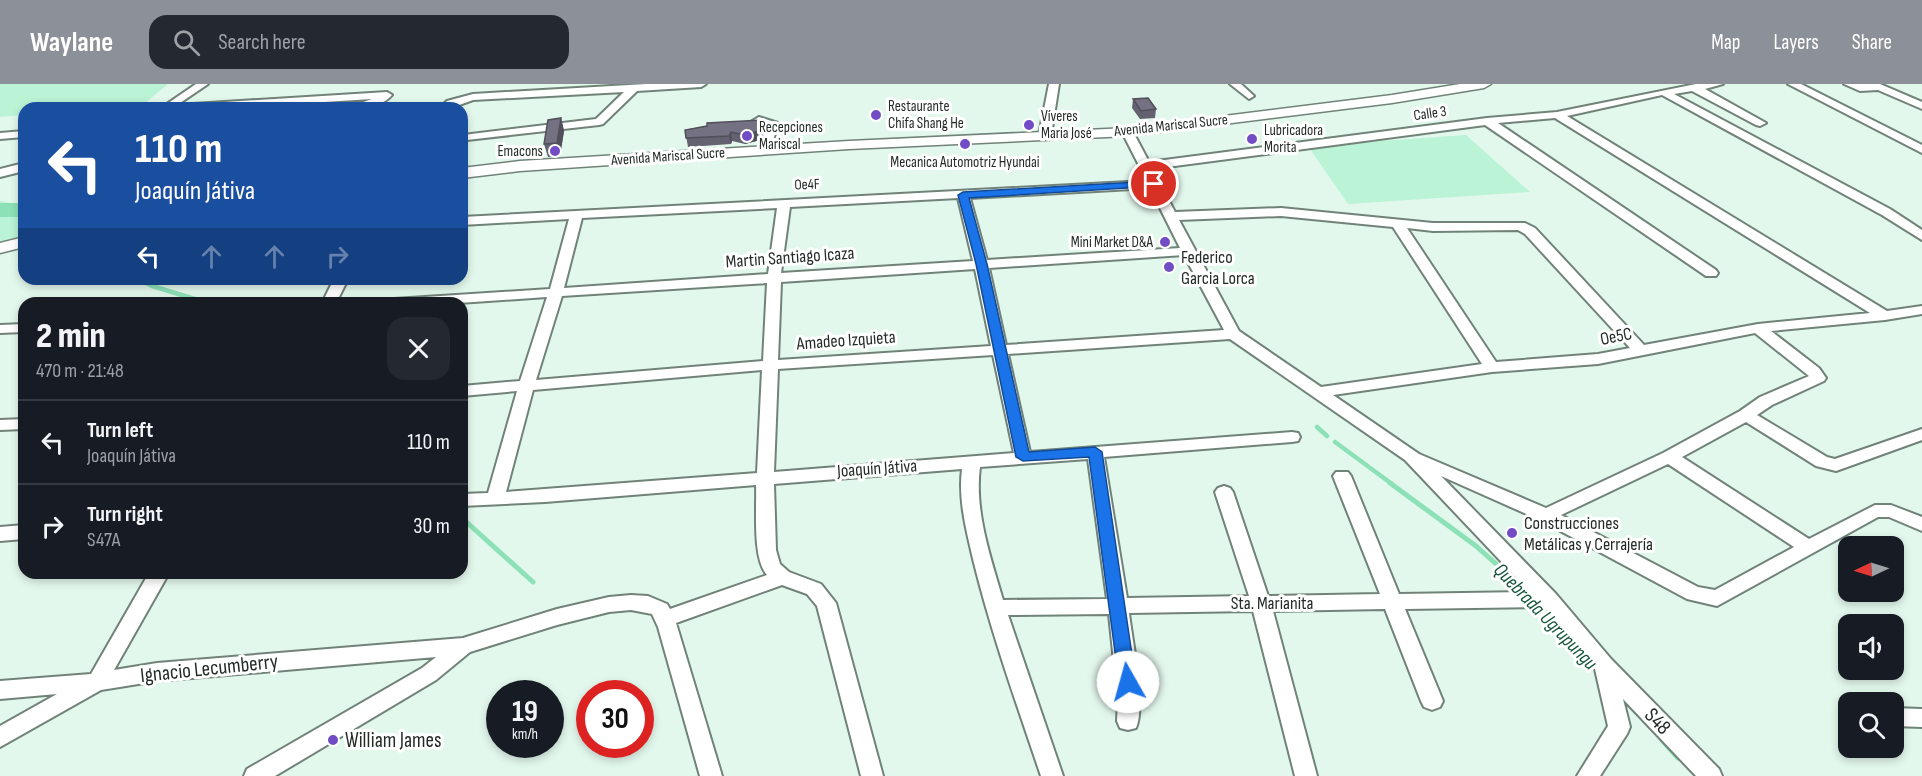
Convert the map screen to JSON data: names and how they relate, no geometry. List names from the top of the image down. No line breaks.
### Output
{"streets":{"main road":["Avenida Mariscal Sucre"],"street":["Calle 3","Oe4F","Martin Santiago Icaza","Oe5C","Amadeo Izquieta","Joaquín Játiva","Sta. Marianita","Ignacio Lecumberry","S48"]},"crossings":[["Sta. Marianita","S48"]],"water":["Quebrada Ugrupungu"],"places":["Restaurante Chifa Shang He","Víveres Maria José","Recepciones Mariscal","Lubricadora Morita","Mecanica Automotriz Hyundai","Emacons","Mini Market D&A","Federico Garcia Lorca","Construcciones Metálicas y Cerrajería","William James"],"north":"left","page":{"header":"Waylane","search":"Search here","nav":["Map","Layers","Share"],"turn":["110 m","Joaquín Játiva"],"heading":["2 min","470 m · 21:48"],"list":[{"name":"Turn left","note":"Joaquín Játiva","value":"110 m"},{"name":"Turn right","note":"S47A","value":"30 m"}],"speed":"19 km/h","limit":"30"}}
